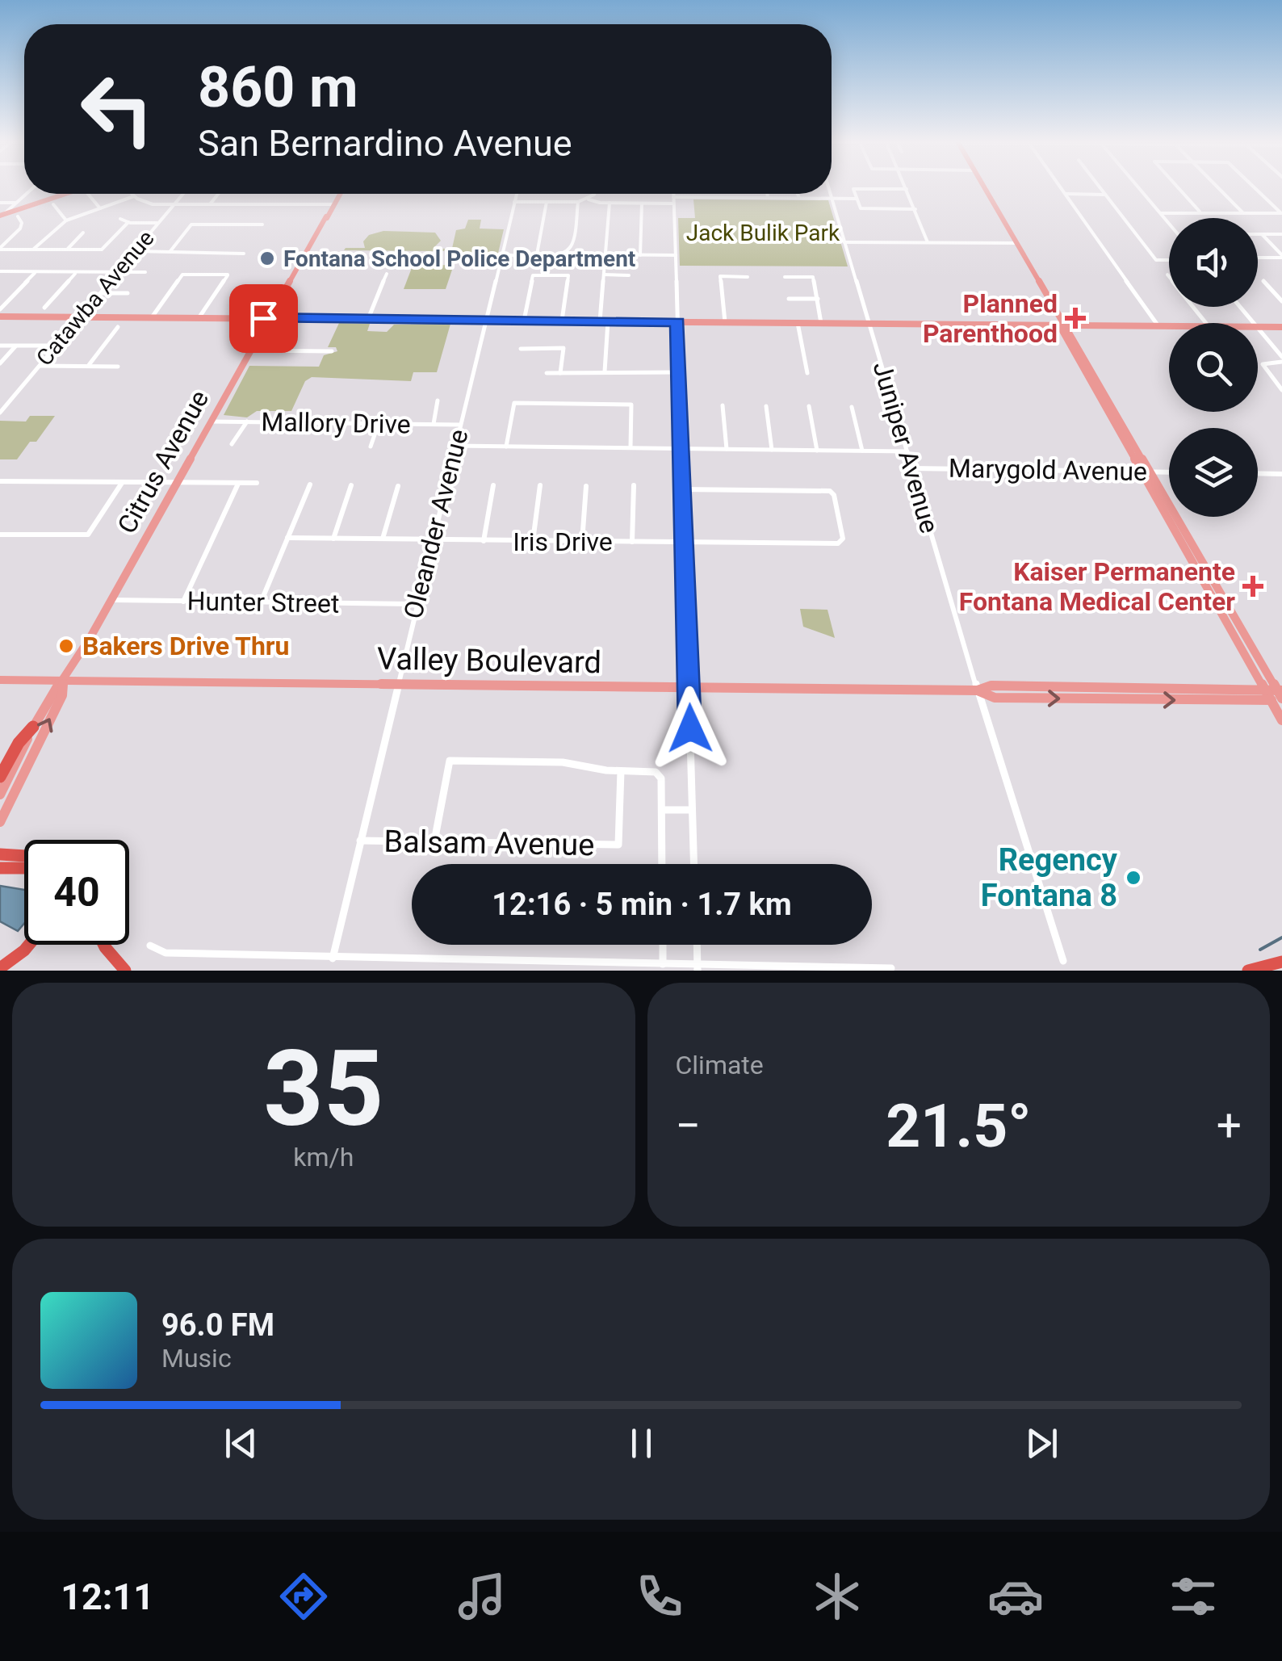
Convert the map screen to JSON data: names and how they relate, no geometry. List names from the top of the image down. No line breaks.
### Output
{"streets":{"main road":["Citrus Avenue","Valley Boulevard"],"street":["Catawba Avenue","Mallory Drive","Juniper Avenue","Marygold Avenue","Oleander Avenue","Iris Drive","Hunter Street","Balsam Avenue"]},"crossings":[["Mallory Drive","Citrus Avenue"],["Mallory Drive","Oleander Avenue"],["Juniper Avenue","Marygold Avenue"],["Juniper Avenue","Valley Boulevard"],["Citrus Avenue","Hunter Street"],["Citrus Avenue","Valley Boulevard"],["Oleander Avenue","Iris Drive"],["Oleander Avenue","Hunter Street"],["Oleander Avenue","Valley Boulevard"],["Oleander Avenue","Balsam Avenue"]],"parks":["Jack Bulik Park"],"places":{"other":["Fontana School Police Department","Bakers Drive Thru","Regency Fontana 8"],"health":["Planned Parenthood","Kaiser Permanente Fontana Medical Center"]},"page":{"turn":["860 m","San Bernardino Avenue"],"limit":"40","trip":"12:16 · 5 min · 1.7 km","tile":[["35","km/h"],"Climate"],"heat":["−","21.5°","+"],"song":["96.0 FM","Music"],"tabs":"12:11"}}
